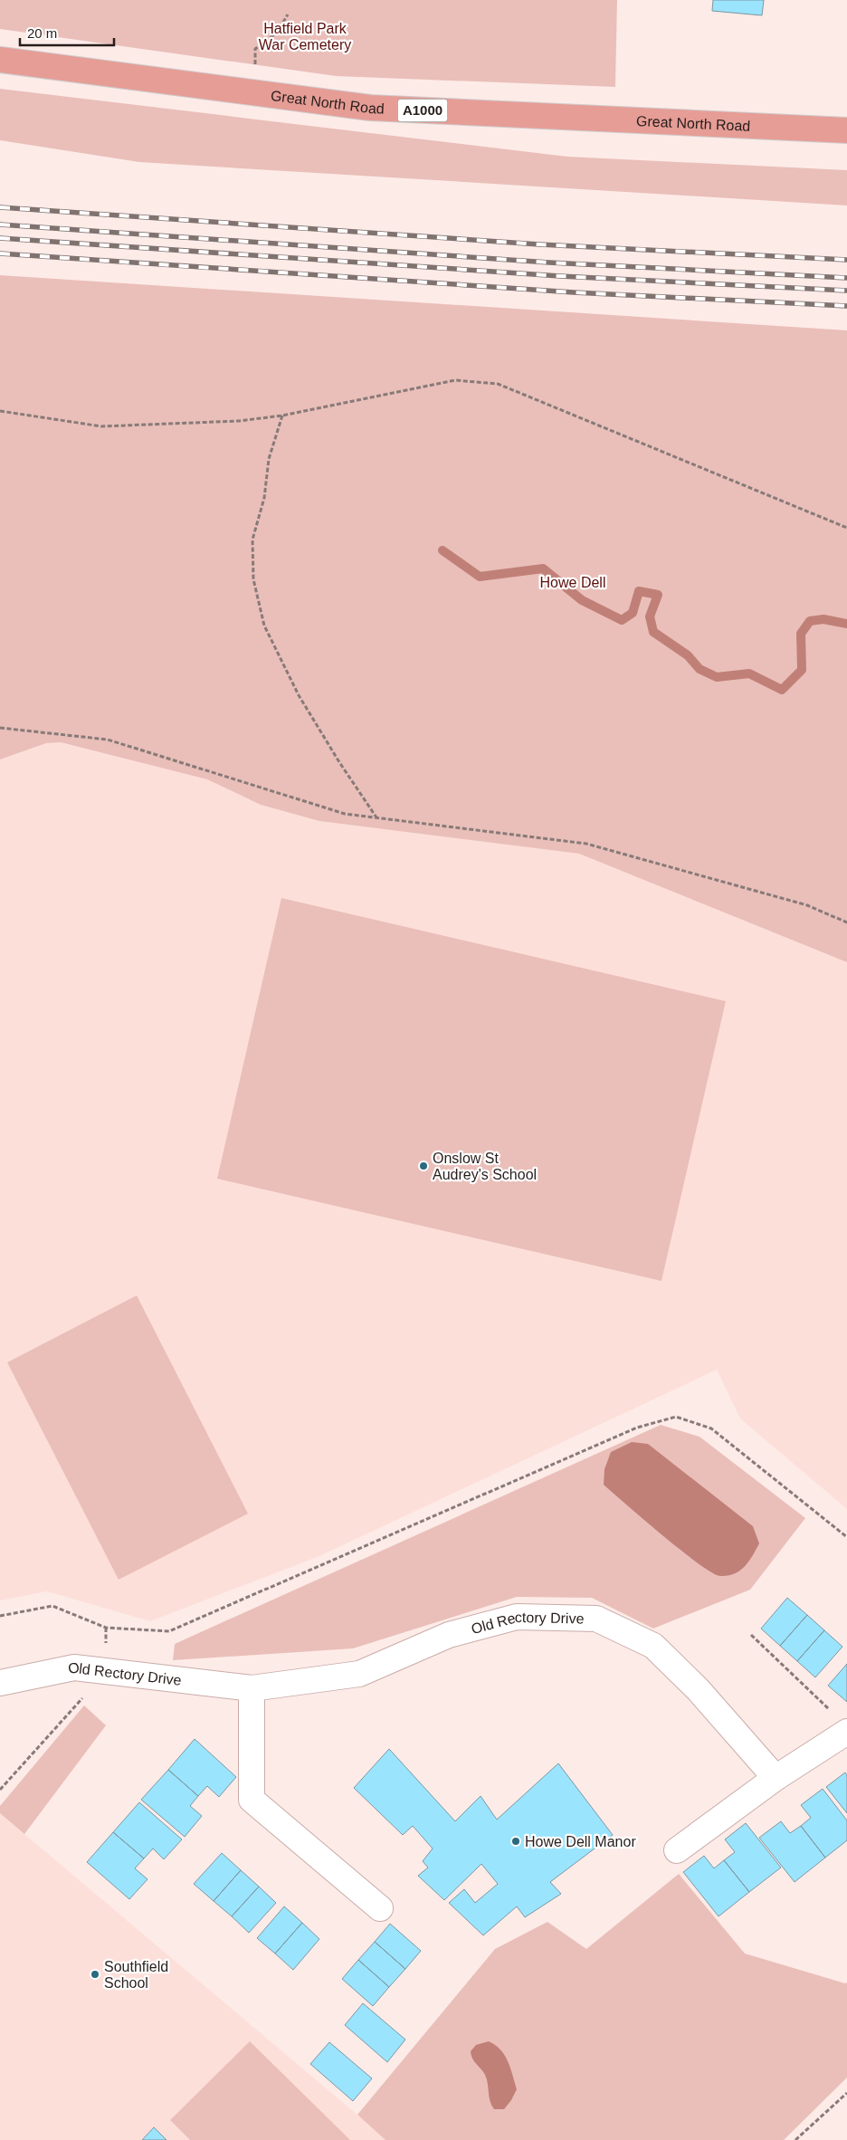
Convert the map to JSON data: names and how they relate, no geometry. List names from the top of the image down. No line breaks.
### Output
{"streets":{"main road":["Great North Road","A1000"],"street":["Old Rectory Drive"]},"parks":["Hatfield Park War Cemetery","Howe Dell"],"places":["Onslow St Audrey's School","Howe Dell Manor","Southfield School"],"scale_bar":"20 m"}
